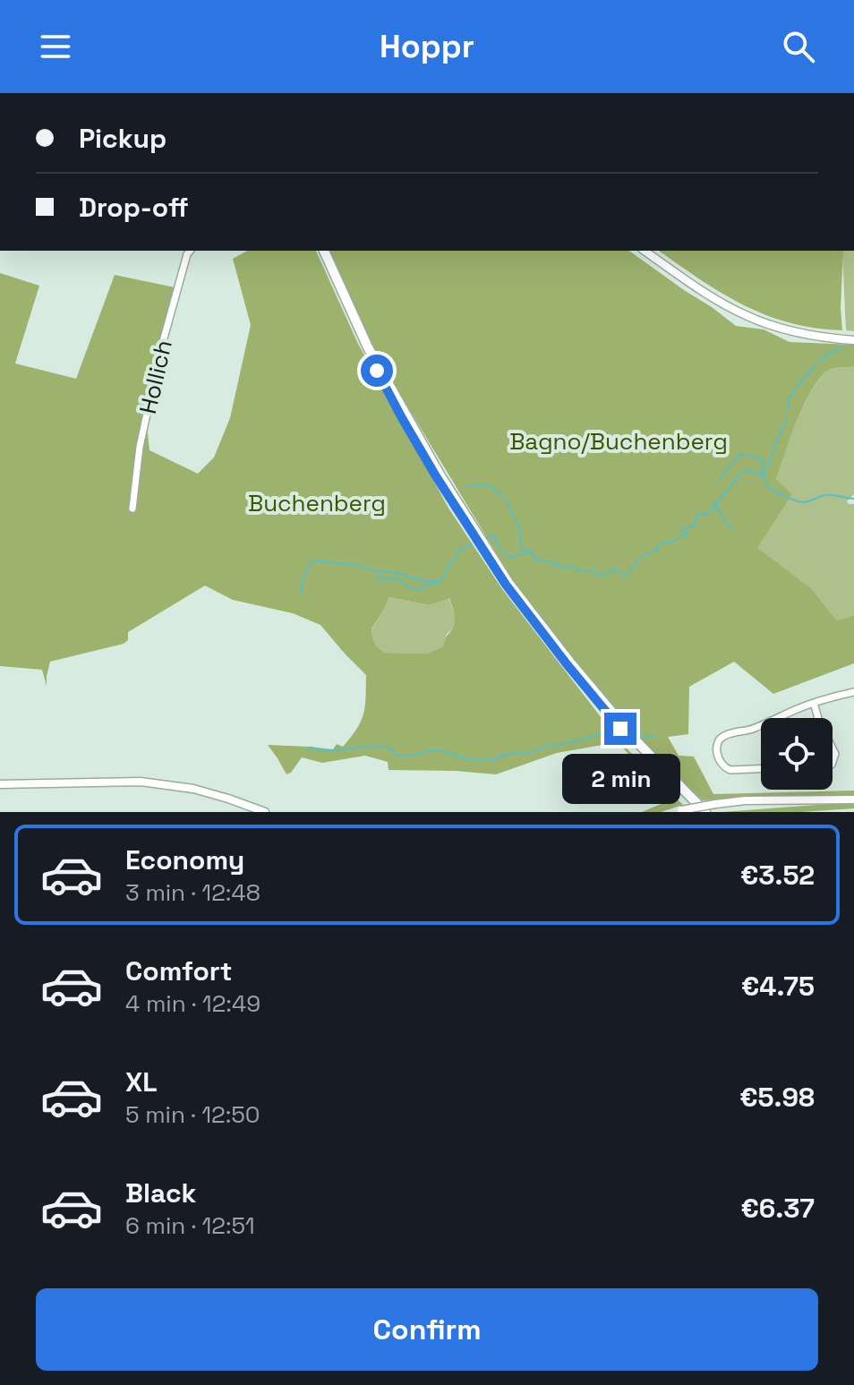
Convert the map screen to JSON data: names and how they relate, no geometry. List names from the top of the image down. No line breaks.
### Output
{"streets":{"street":["Hollich"]},"parks":["Bagno/Buchenberg","Buchenberg"],"page":{"header":"Hoppr","banner":["Pickup","Drop-off"],"bubble":"2 min","list":[{"name":"Economy","note":"3 min · 12:48","value":"€3.52"},{"name":"Comfort","note":"4 min · 12:49","value":"€4.75"},{"name":"XL","note":"5 min · 12:50","value":"€5.98"},{"name":"Black","note":"6 min · 12:51","value":"€6.37"}],"buttons":"Confirm"}}
